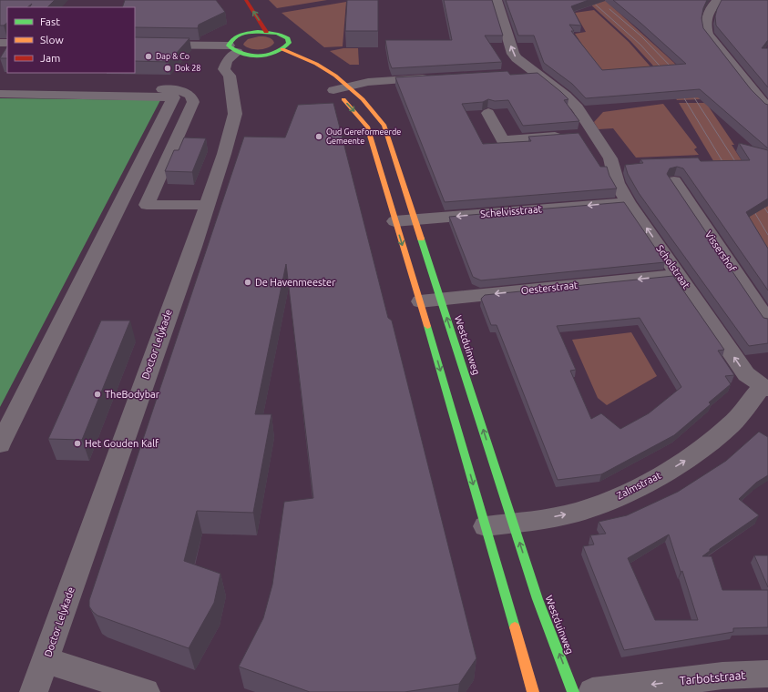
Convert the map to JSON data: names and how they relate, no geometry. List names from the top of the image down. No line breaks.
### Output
{"streets":{"main road":["Westduinweg"],"street":["Schelvisstraat","Vissershof","Scholstraat","Oesterstraat","Doctor Lelykade","Zalmstraat","Tarbotstraat"]},"crossings":[["Schelvisstraat","Scholstraat"],["Schelvisstraat","Westduinweg"],["Scholstraat","Oesterstraat"],["Scholstraat","Zalmstraat"],["Oesterstraat","Westduinweg"],["Westduinweg","Zalmstraat"]],"one_way":["Schelvisstraat","Scholstraat","Oesterstraat","Zalmstraat","Tarbotstraat"],"places":["Dap & Co","Dok 28","Oud Gereformeerde Gemeente","De Havenmeester","TheBodybar","Het Gouden Kalf"],"legend":["Fast","Slow","Jam"]}
